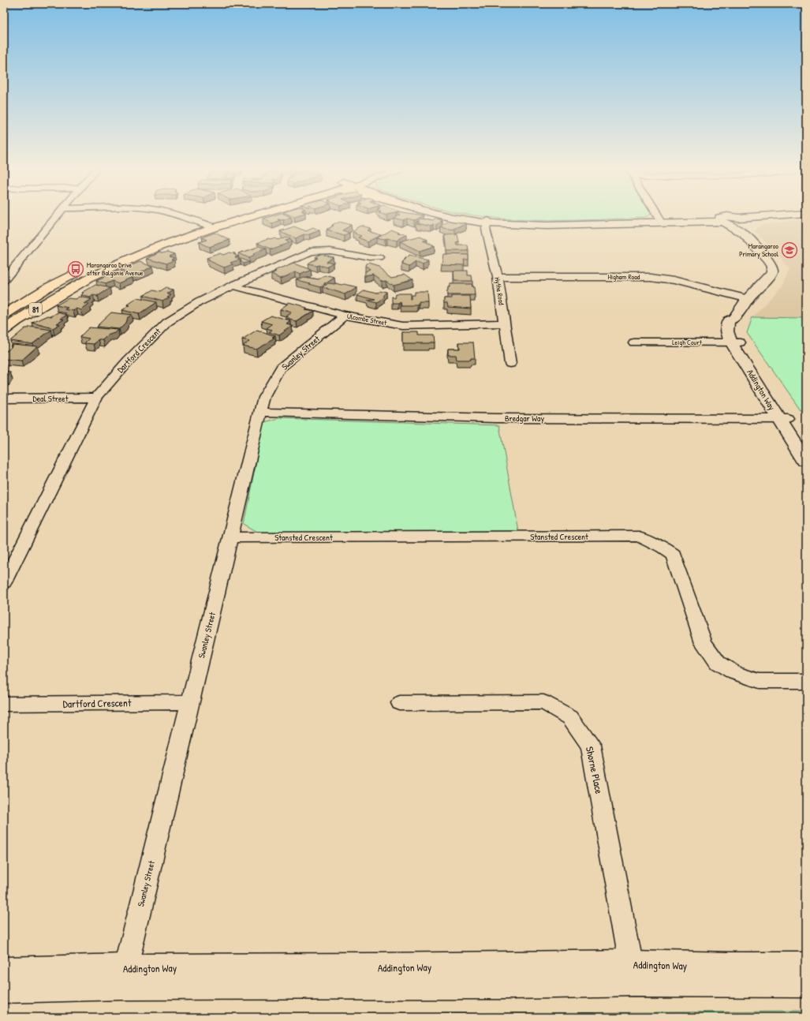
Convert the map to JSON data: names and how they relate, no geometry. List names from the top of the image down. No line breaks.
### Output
{"streets":{"main road":["81"],"street":["Higham Road","Hythe Road","Ulcombe Street","Leigh Court","Dartford Crescent","Swanley Street","Addington Way","Deal Street","Bredgar Way","Stansted Crescent","Shorne Place"]},"crossings":[["Higham Road","Hythe Road"],["Higham Road","Addington Way"],["Hythe Road","Ulcombe Street"],["Ulcombe Street","Dartford Crescent"],["Ulcombe Street","Swanley Street"],["Leigh Court","Addington Way"],["Dartford Crescent","Swanley Street"],["Dartford Crescent","Deal Street"],["Swanley Street","Addington Way"],["Swanley Street","Bredgar Way"],["Swanley Street","Stansted Crescent"],["Addington Way","Bredgar Way"],["Addington Way","Shorne Place"]],"places":{"school or university":["Marangaroo Primary School"],"bus stop":["Marangaroo Drive after Balgonie Avenue"]}}
